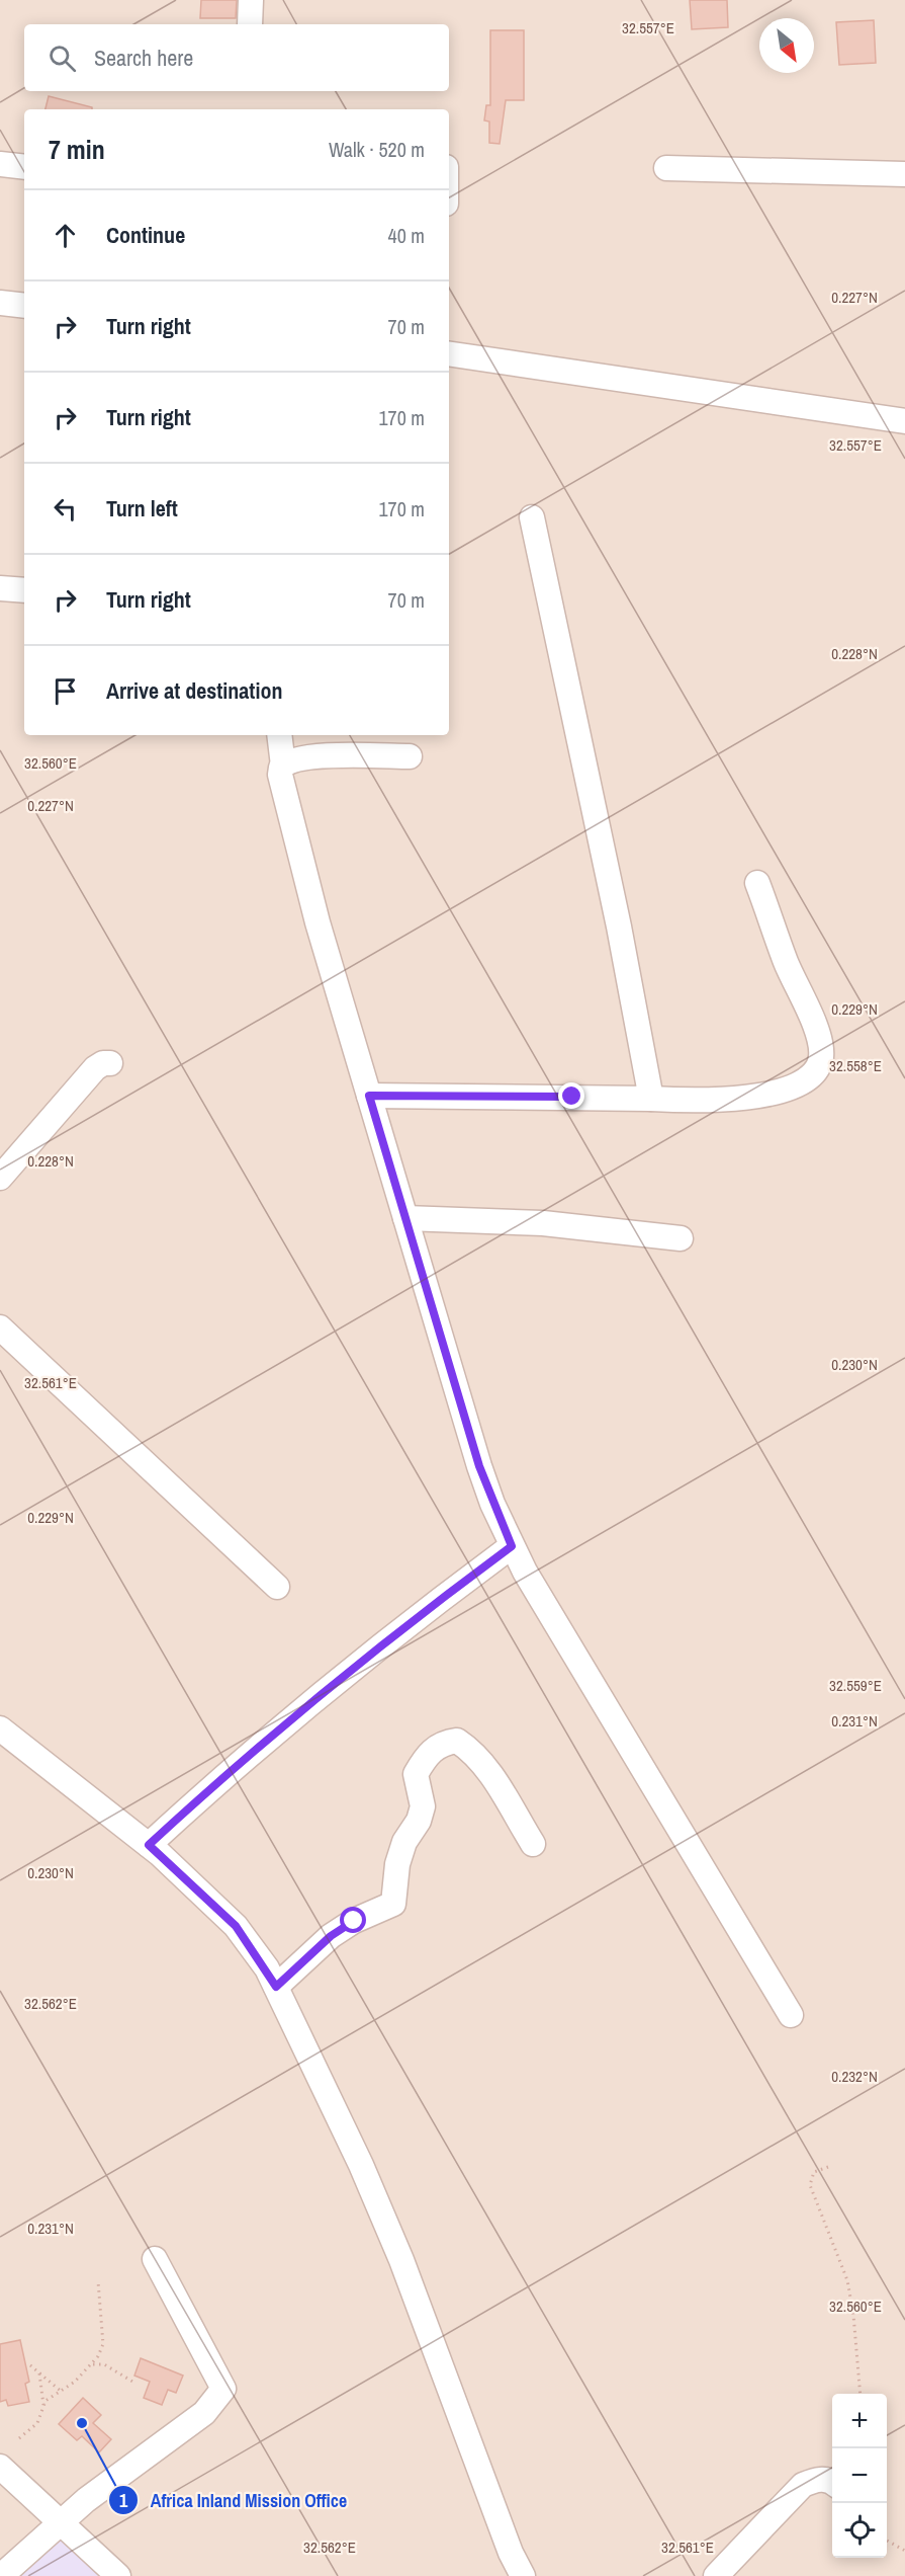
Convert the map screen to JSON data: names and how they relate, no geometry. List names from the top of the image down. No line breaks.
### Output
{"places":["Africa Inland Mission Office"],"north":"bottom right","page":{"search":"Search here","heading":["7 min","Walk · 520 m"],"list":[["Continue","40 m"],["Turn right","70 m"],["Turn right","170 m"],["Turn left","170 m"],["Turn right","70 m"],"Arrive at destination"],"map_buttons":["+","−"]},"coordinates":["32.557°E","0.227°N","0.228°N","32.560°E","0.229°N","32.558°E","0.230°N","32.561°E","32.559°E","0.231°N","32.562°E","0.232°N"]}
